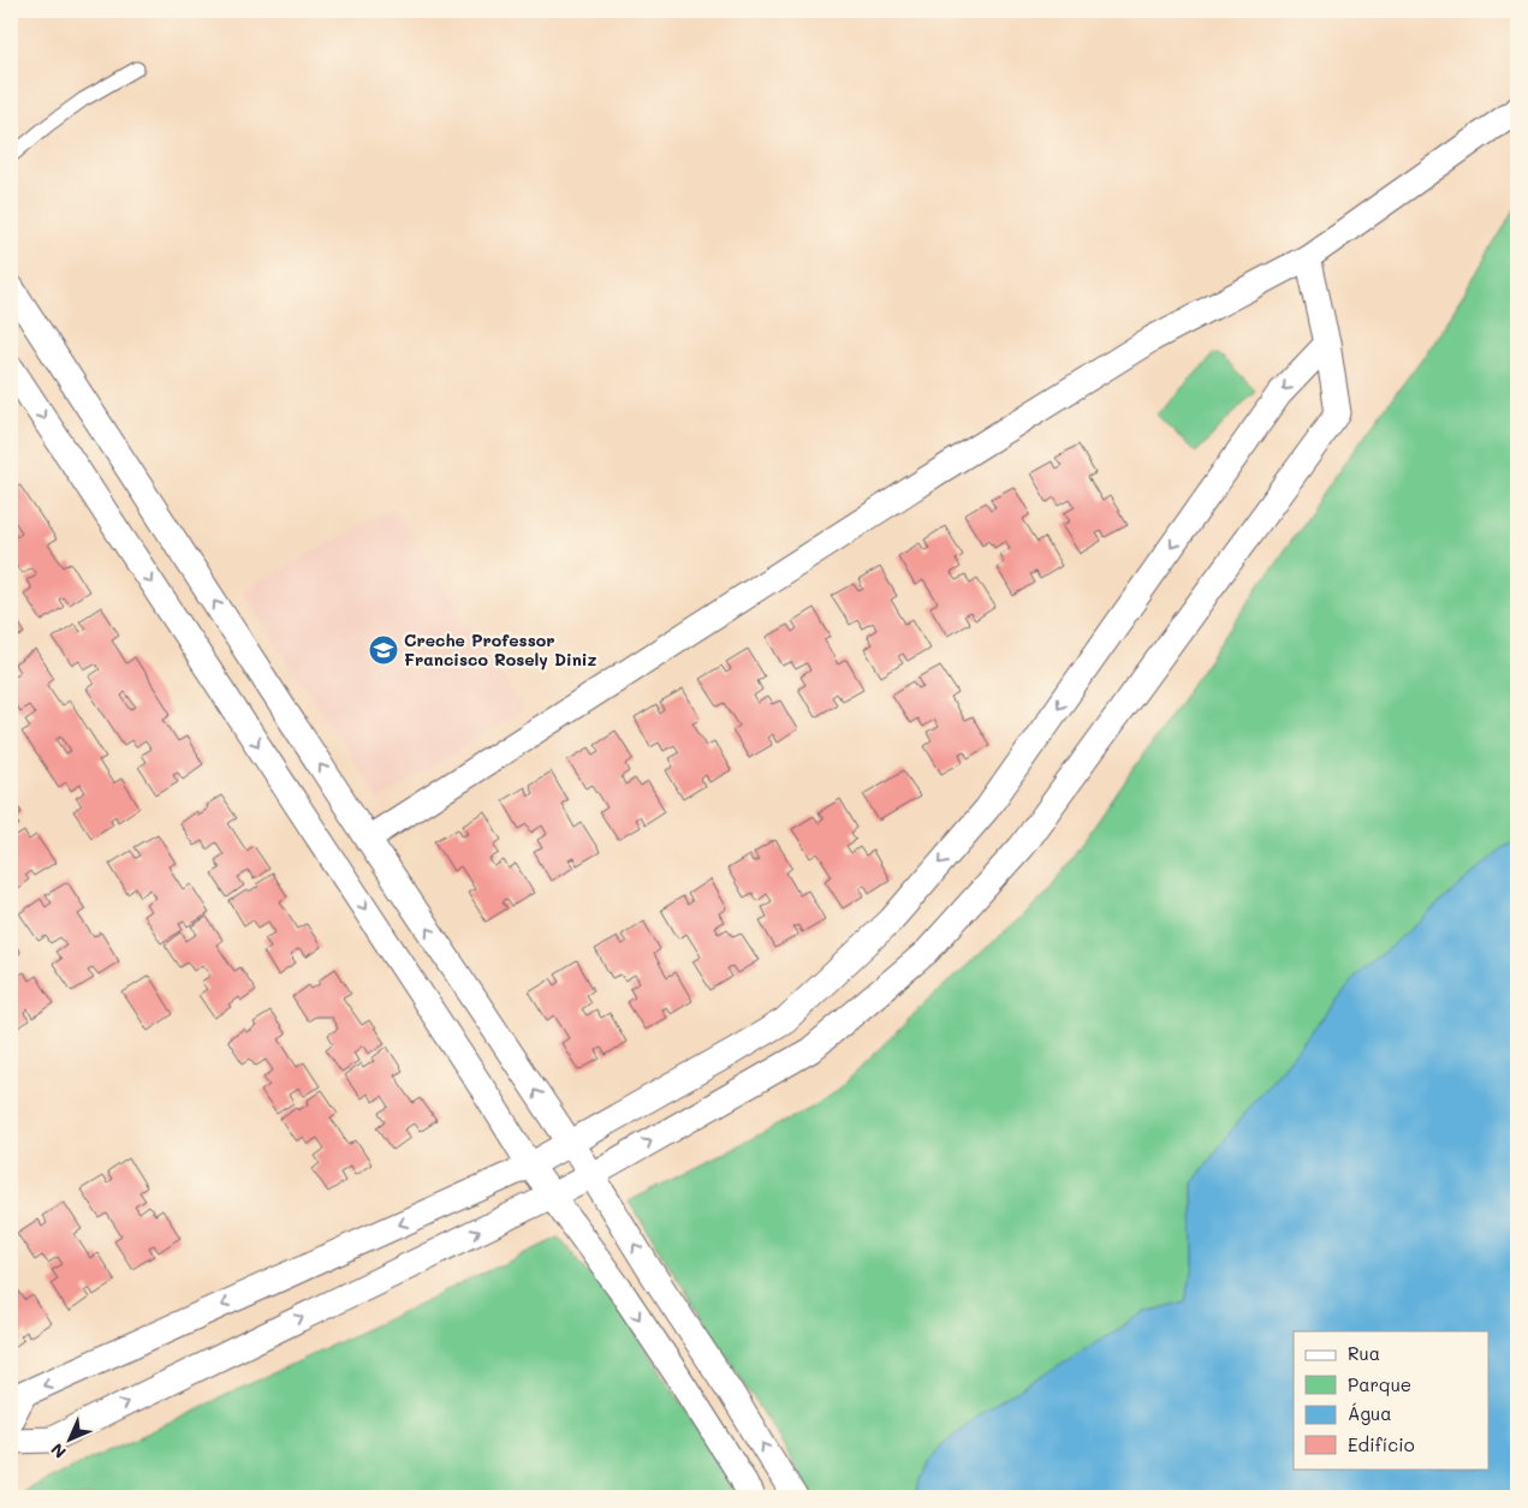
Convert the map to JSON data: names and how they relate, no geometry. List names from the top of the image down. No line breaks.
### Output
{"places":{"school or university":["Creche Professor Francisco Rosely Diniz"]},"legend":["Rua","Parque","Água","Edifício"],"north":"bottom left"}
